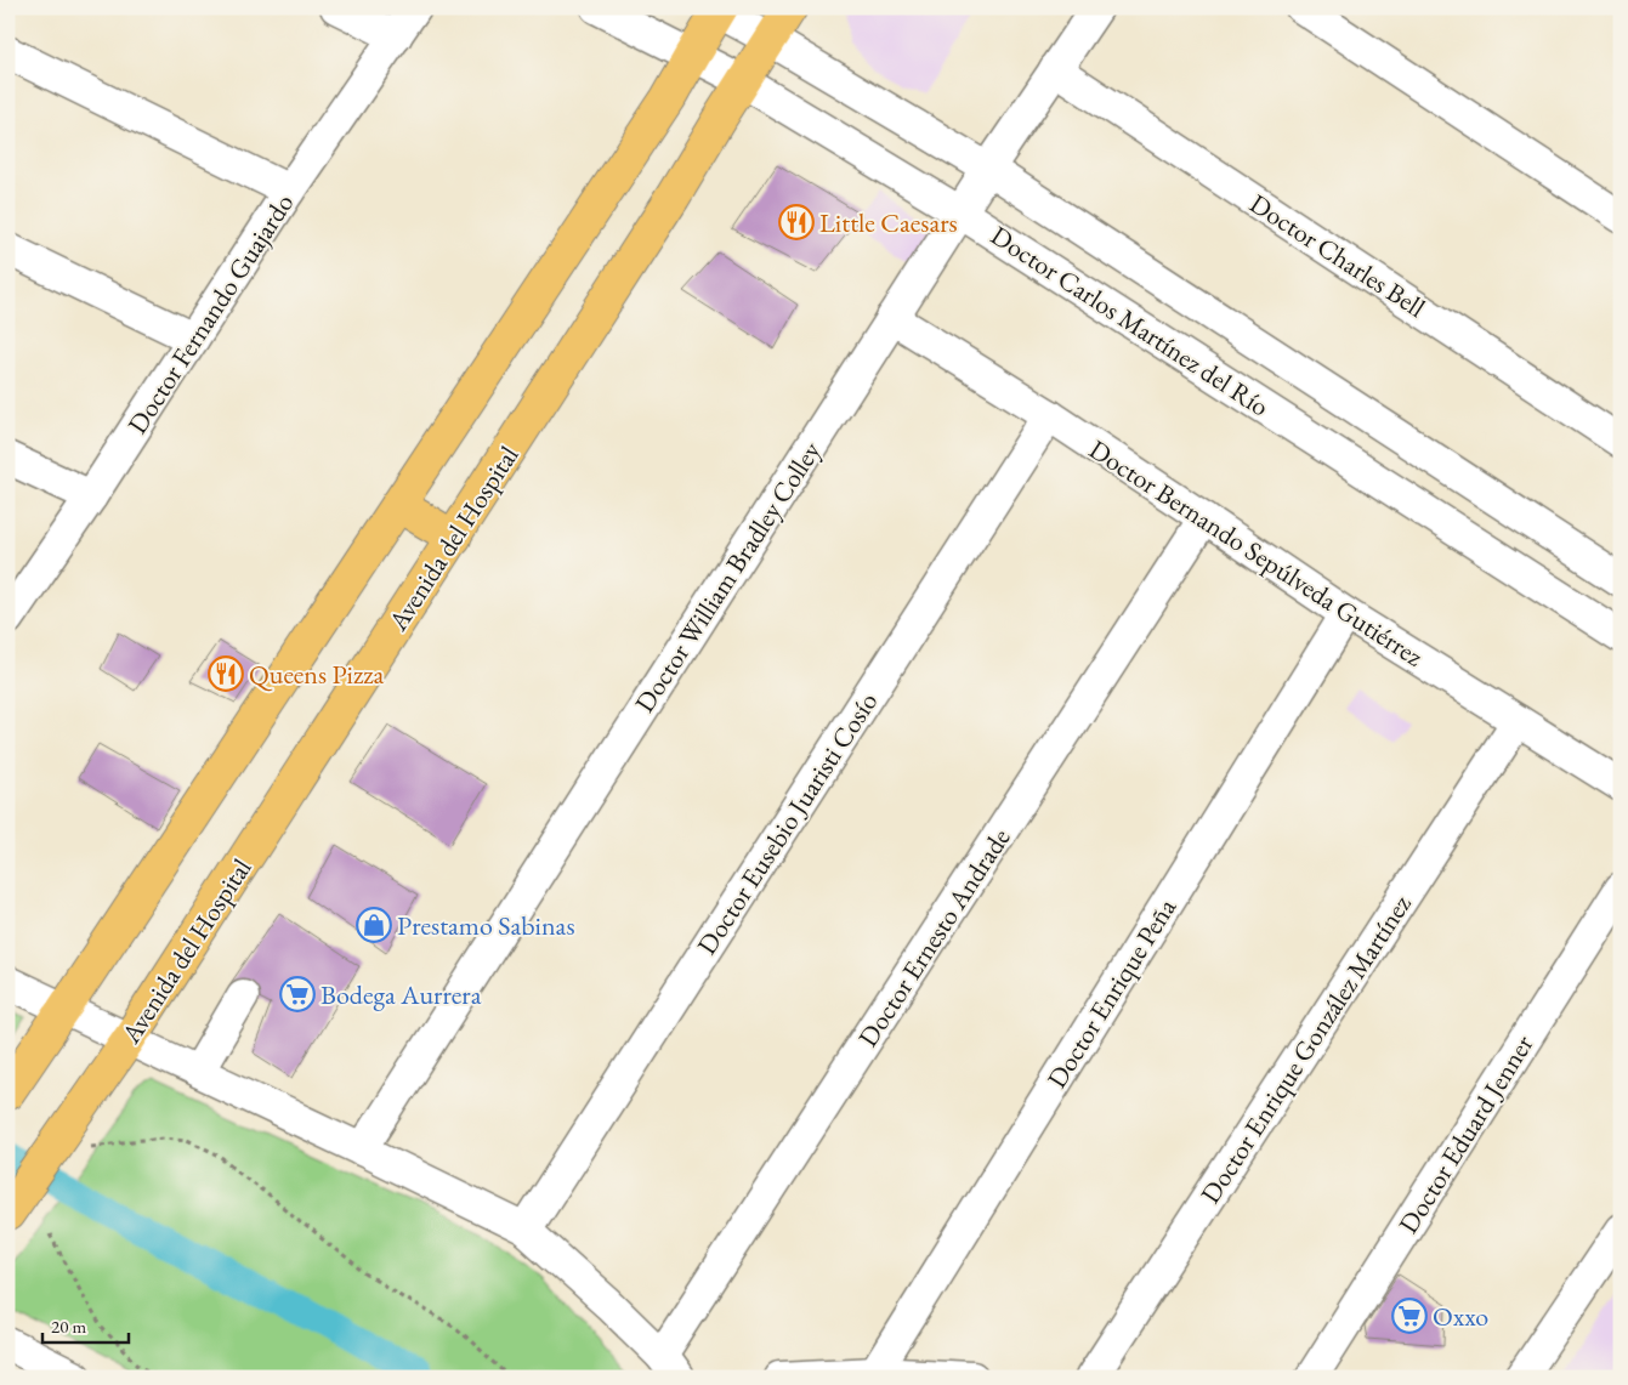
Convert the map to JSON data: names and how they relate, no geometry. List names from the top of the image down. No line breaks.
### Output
{"streets":{"main road":["Avenida del Hospital"],"street":["Doctor Charles Bell","Doctor Fernando Guajardo","Doctor Carlos Martínez del Río","Doctor Bernando Sepúlveda Gutiérrez","Doctor William Bradley Colley","Doctor Eusebio Juaristi Cosío","Doctor Ernesto Andrade","Doctor Enrique Peña","Doctor Enrique González Martínez","Doctor Eduard Jenner"]},"crossings":[["Doctor Charles Bell","Doctor William Bradley Colley"],["Doctor Carlos Martínez del Río","Avenida del Hospital"],["Doctor Carlos Martínez del Río","Doctor William Bradley Colley"],["Doctor Bernando Sepúlveda Gutiérrez","Doctor William Bradley Colley"],["Doctor Bernando Sepúlveda Gutiérrez","Doctor Eusebio Juaristi Cosío"],["Doctor Bernando Sepúlveda Gutiérrez","Doctor Ernesto Andrade"],["Doctor Bernando Sepúlveda Gutiérrez","Doctor Enrique Peña"],["Doctor Bernando Sepúlveda Gutiérrez","Doctor Enrique González Martínez"]],"places":{"restaurant":["Little Caesars","Queens Pizza"],"shop":["Prestamo Sabinas"],"supermarket":["Bodega Aurrera","Oxxo"]},"scale_bar":"20 m"}
